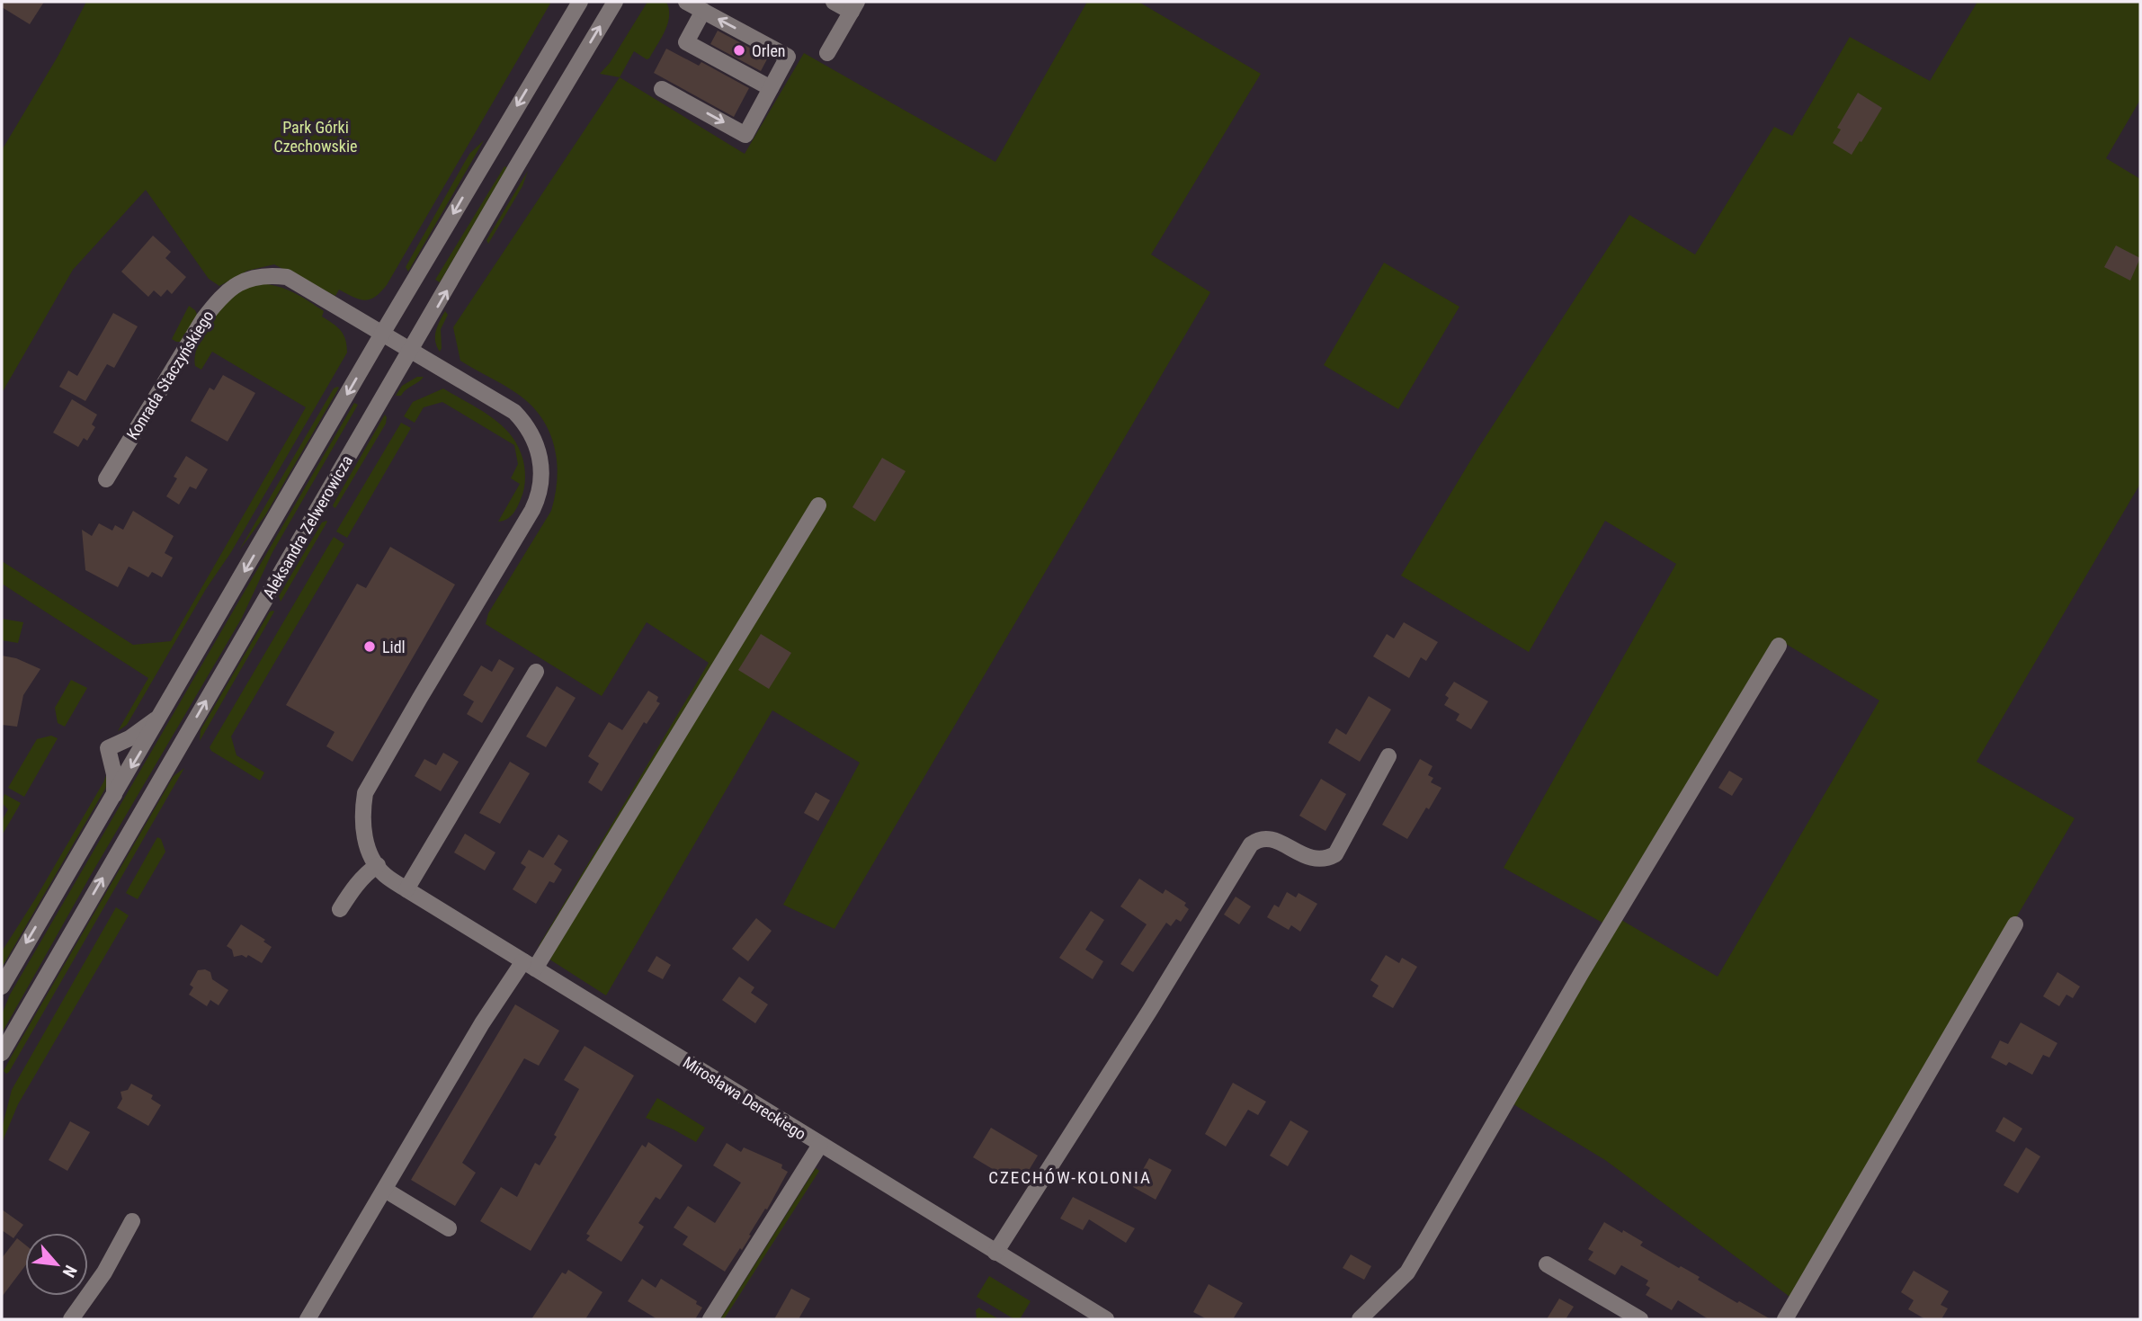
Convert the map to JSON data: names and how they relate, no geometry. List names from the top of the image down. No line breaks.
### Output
{"streets":{"street":["Konrada Staczyńskiego","Aleksandra Zelwerowicza","Mirosława Dereckiego"]},"crossings":[["Konrada Staczyńskiego","Aleksandra Zelwerowicza"],["Konrada Staczyńskiego","Mirosława Dereckiego"]],"districts":["CZECHÓW-KOLONIA"],"parks":["Park Górki Czechowskie"],"places":["Orlen","Lidl"],"north":"bottom right"}
